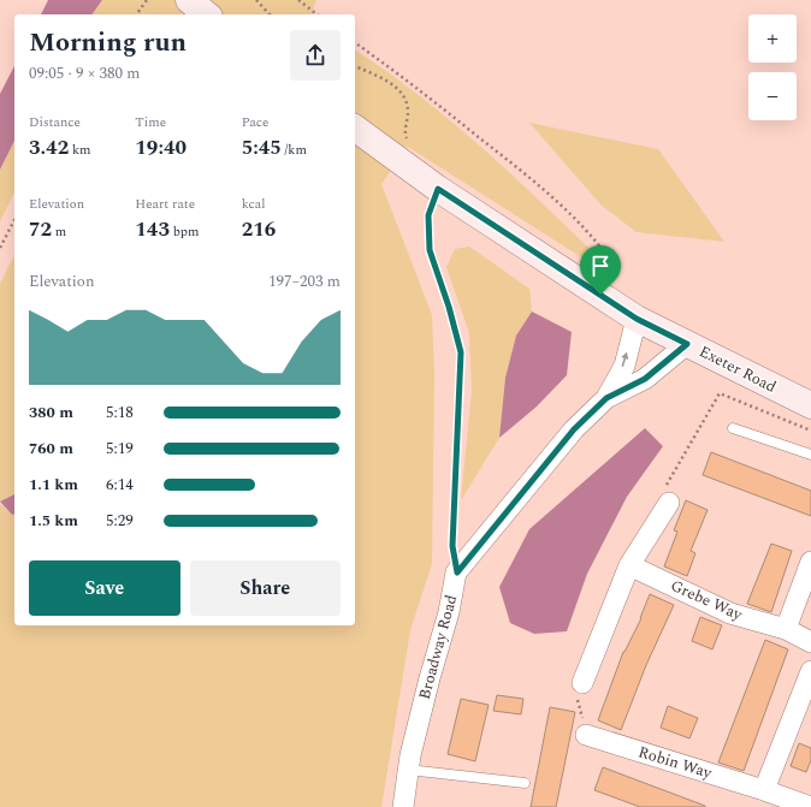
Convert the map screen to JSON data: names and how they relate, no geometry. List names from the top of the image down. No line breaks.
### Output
{"streets":{"street":["Exeter Road","Grebe Way","Broadway Road","Robin Way"]},"crossings":[["Exeter Road","Broadway Road"]],"page":{"map_buttons":["+","−"],"heading":["Morning run","09:05 · 9 × 380 m"],"stats":[["Distance","3.42 km"],["Time","19:40"],["Pace","5:45 /km"],["Elevation","72 m"],["Heart rate","143 bpm"],["kcal","216"]],"chart":["Elevation","197–203 m"],"list":[{"name":"380 m","note":"5:18"},{"name":"760 m","note":"5:19"},{"name":"1.1 km","note":"6:14"},{"name":"1.5 km","note":"5:29"}],"buttons":["Save","Share"]}}
